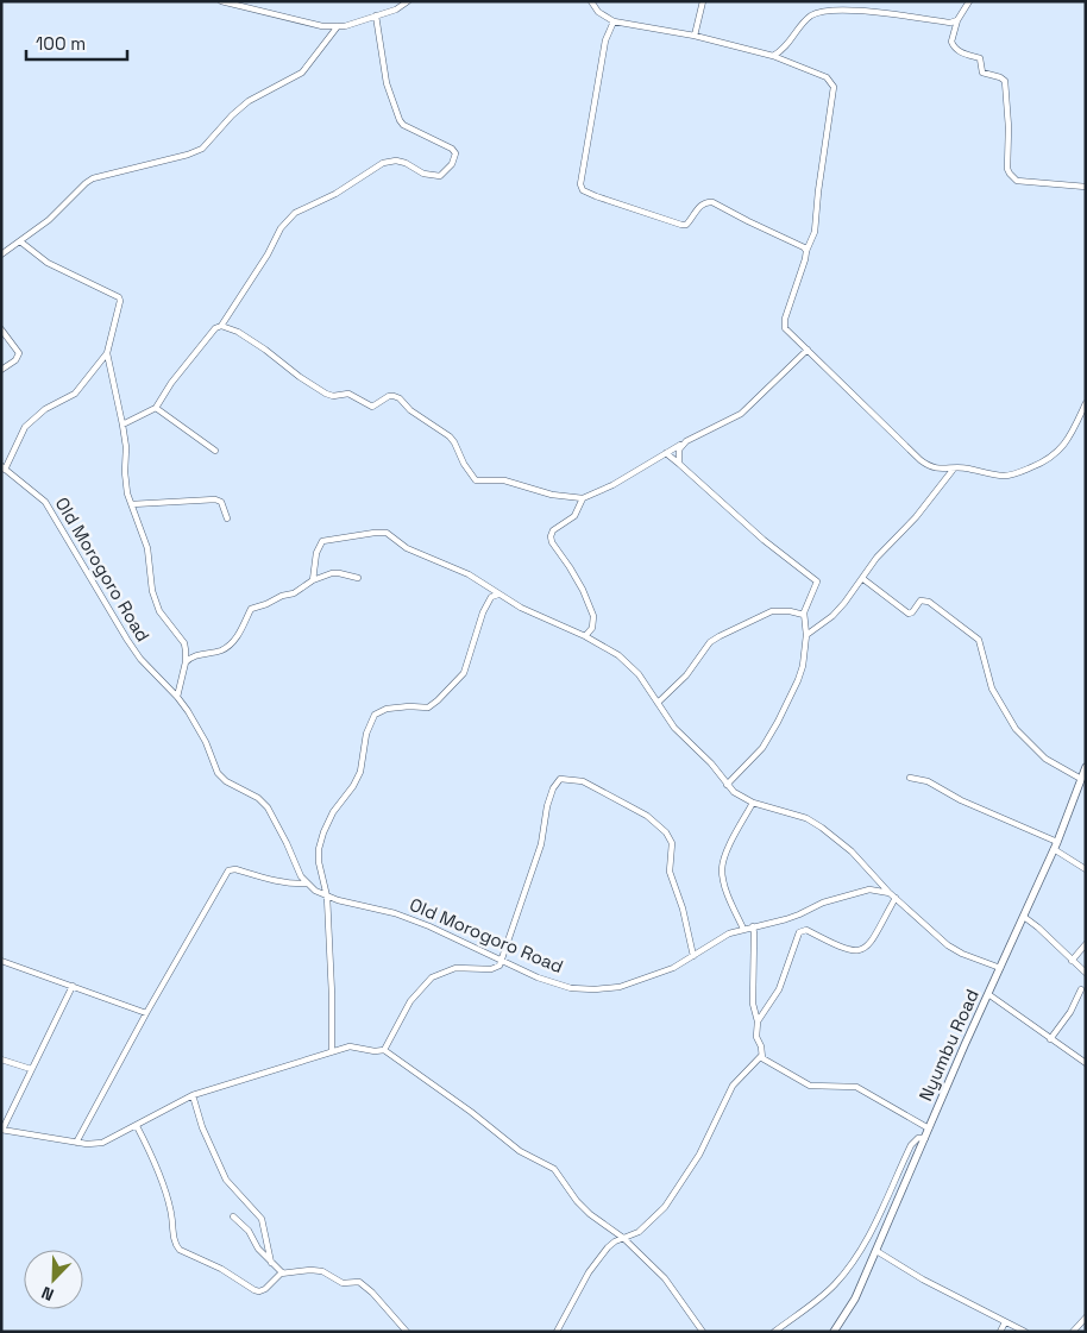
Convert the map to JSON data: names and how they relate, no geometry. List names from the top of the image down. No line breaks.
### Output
{"streets":{"street":["Old Morogoro Road","Nyumbu Road"]},"scale_bar":"100 m","north":"bottom left"}
